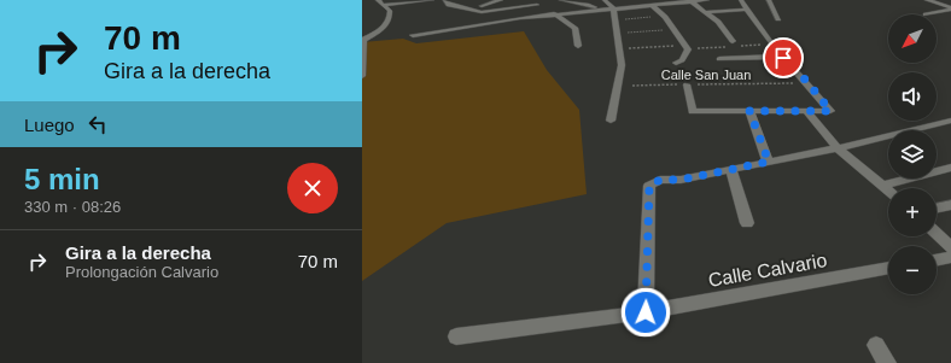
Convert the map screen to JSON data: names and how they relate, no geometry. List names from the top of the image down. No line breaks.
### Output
{"streets":{"street":["Calle Calvario"],"path":["Calle San Juan"]},"north":"bottom left","page":{"turn":["70 m","Gira a la derecha"],"map_buttons":["+","−"],"then":"Luego","heading":["5 min","330 m · 08:26"],"list":[{"name":"Gira a la derecha","note":"Prolongación Calvario","value":"70 m"}]}}
